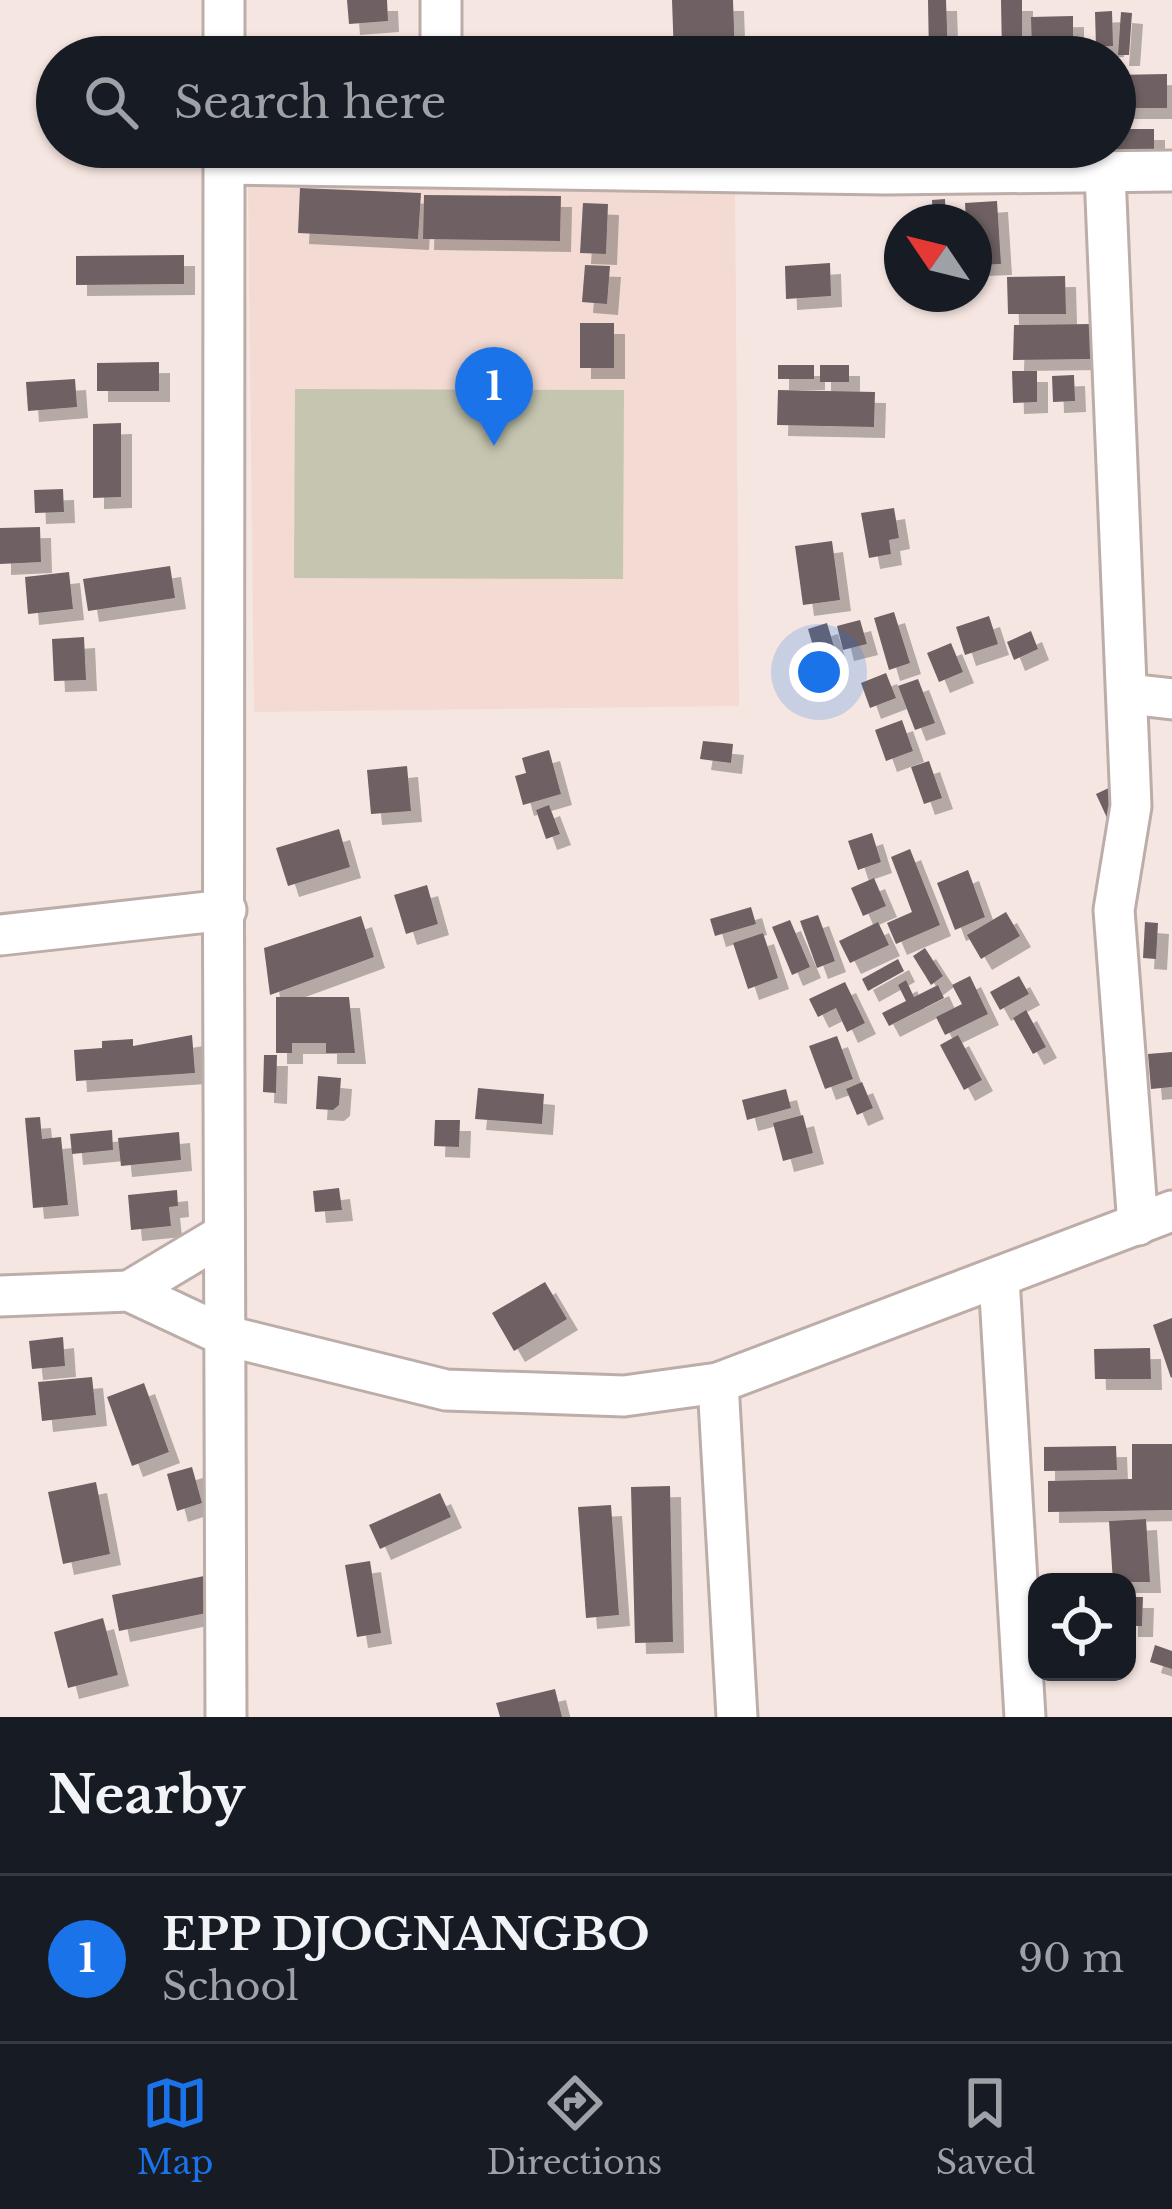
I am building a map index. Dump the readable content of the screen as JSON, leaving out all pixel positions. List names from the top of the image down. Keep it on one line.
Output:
{"north":"top left","page":{"search":"Search here","pins":"1","heading":"Nearby","list":[{"mark":"1","name":"EPP DJOGNANGBO","note":"School","value":"90 m"}],"nav":["Map","Directions","Saved"]}}
